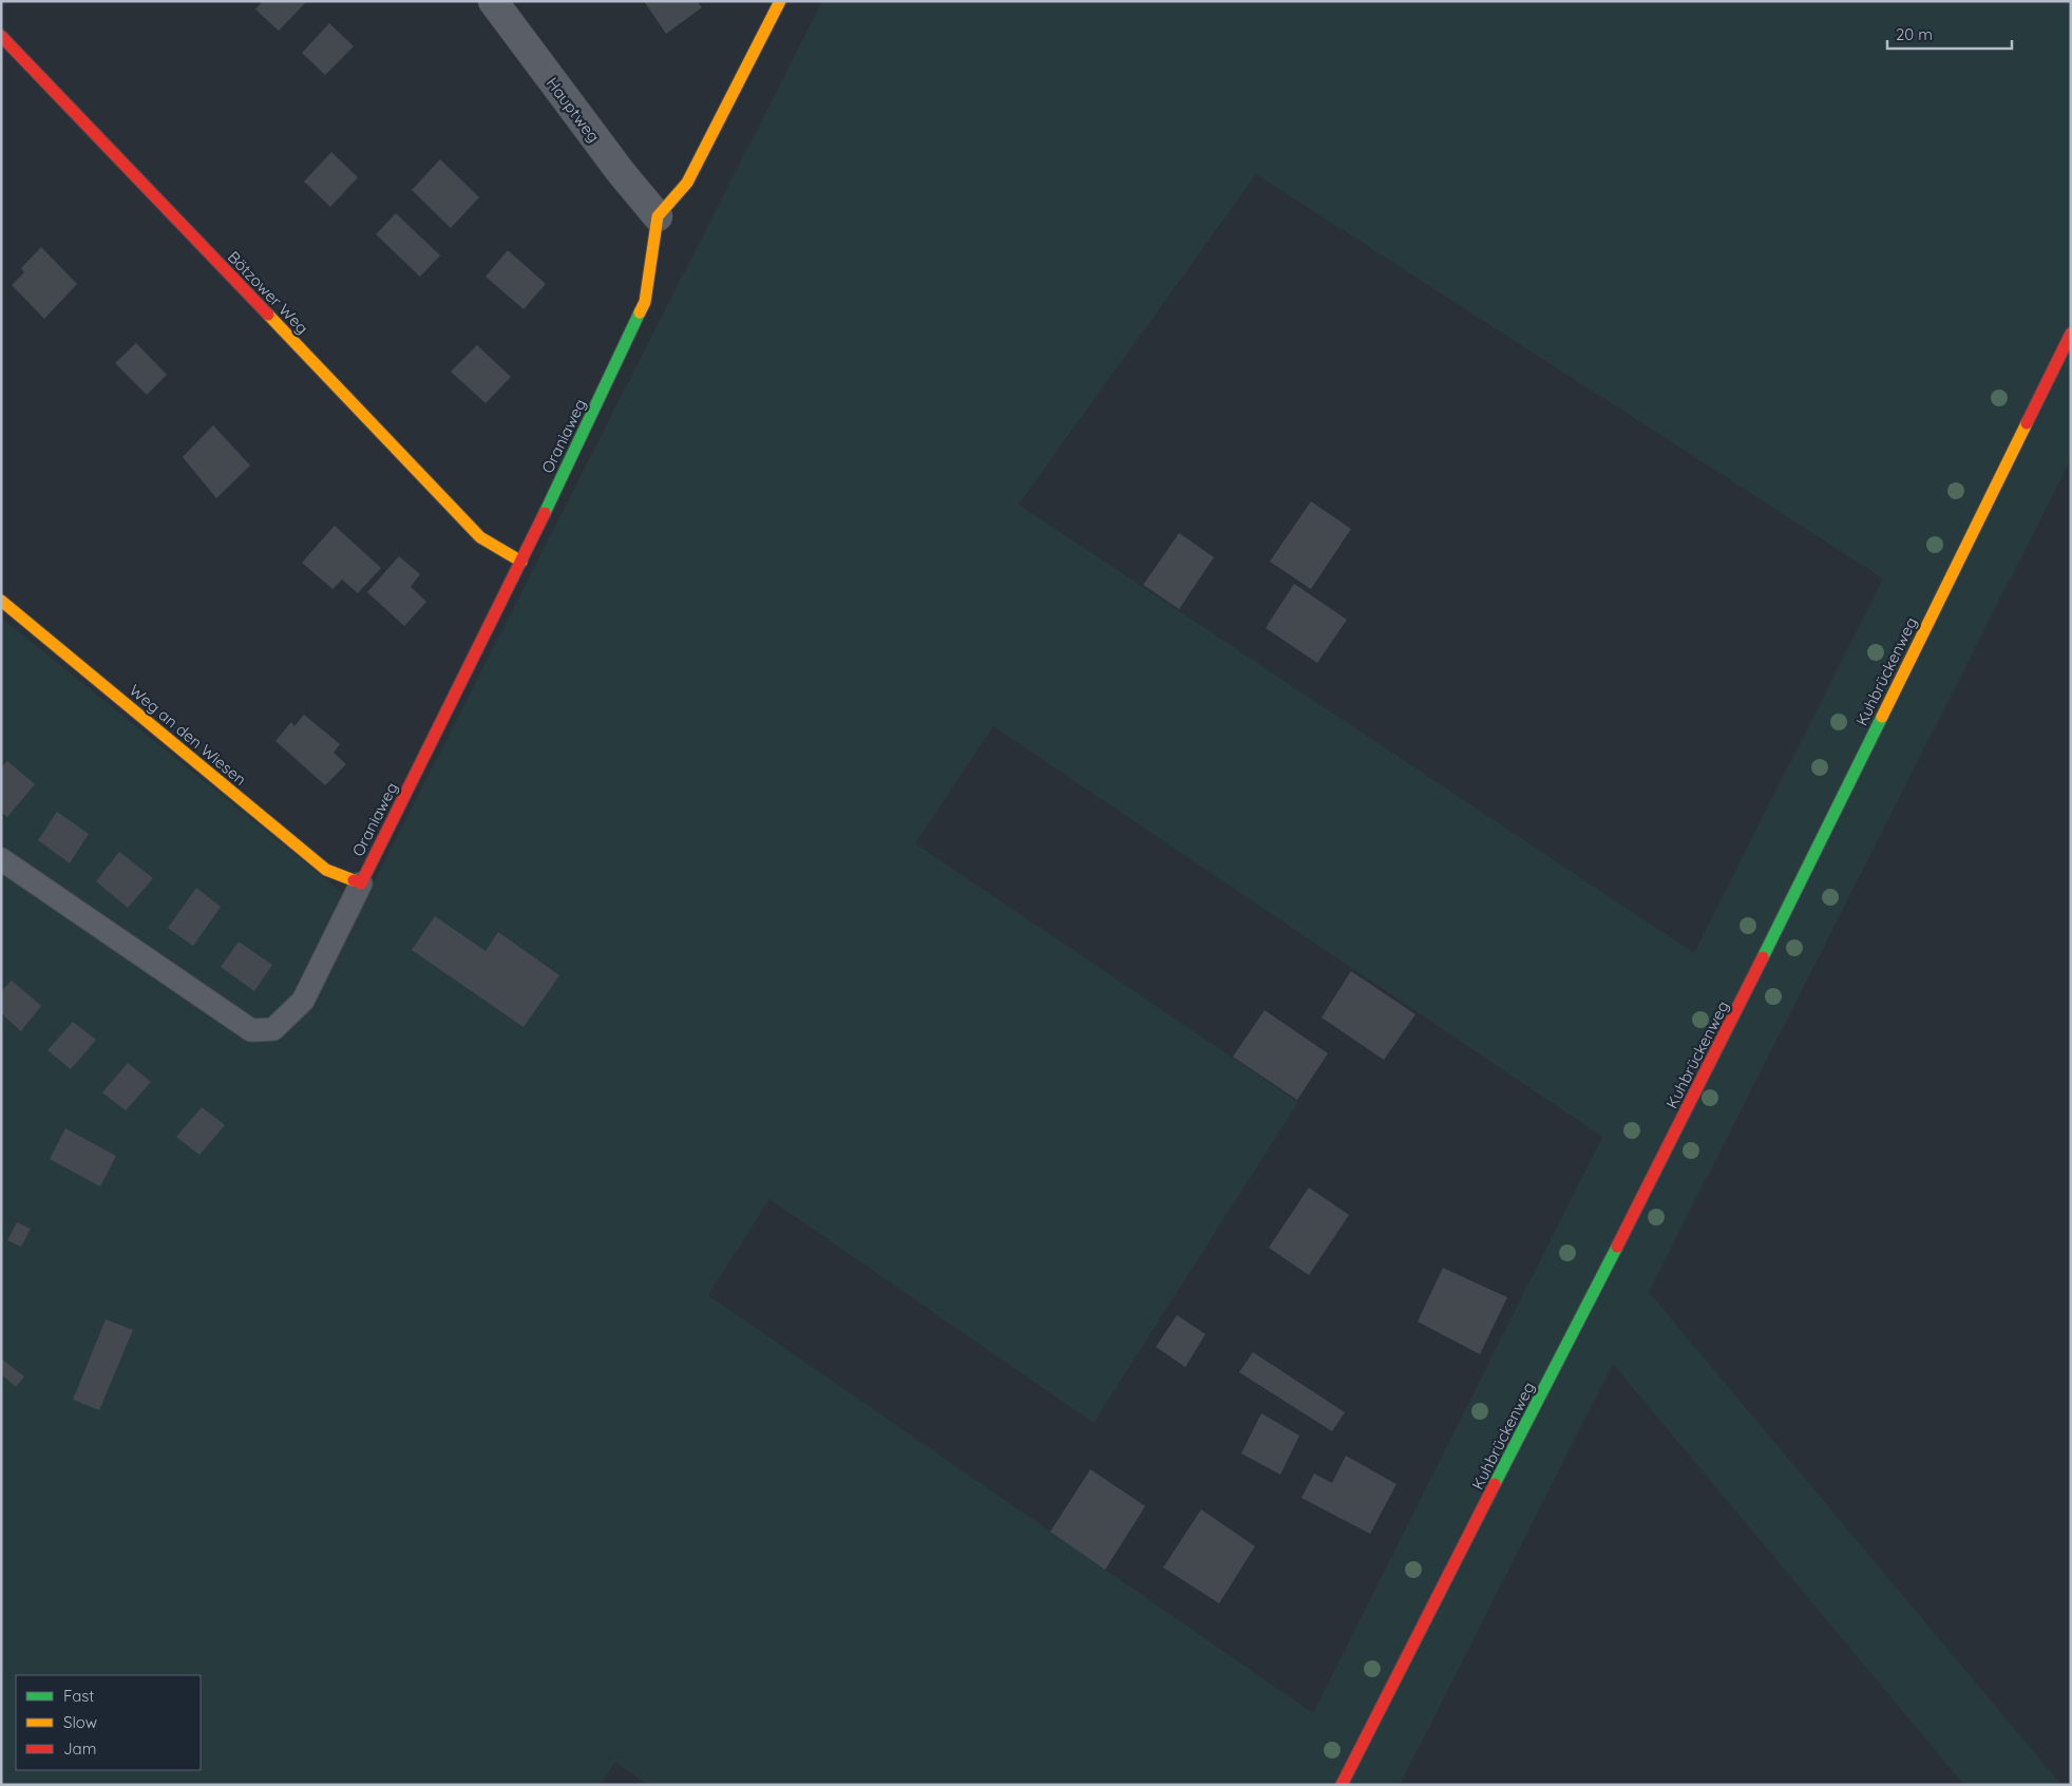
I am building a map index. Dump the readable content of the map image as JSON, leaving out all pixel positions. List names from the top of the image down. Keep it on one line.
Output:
{"streets":{"street":["Hauptweg","Bötzower Weg","Oraniaweg","Kuhbrückenweg","Weg an den Wiesen"]},"crossings":[["Hauptweg","Oraniaweg"],["Bötzower Weg","Oraniaweg"],["Oraniaweg","Weg an den Wiesen"]],"legend":["Fast","Slow","Jam"],"scale_bar":"20 m"}
